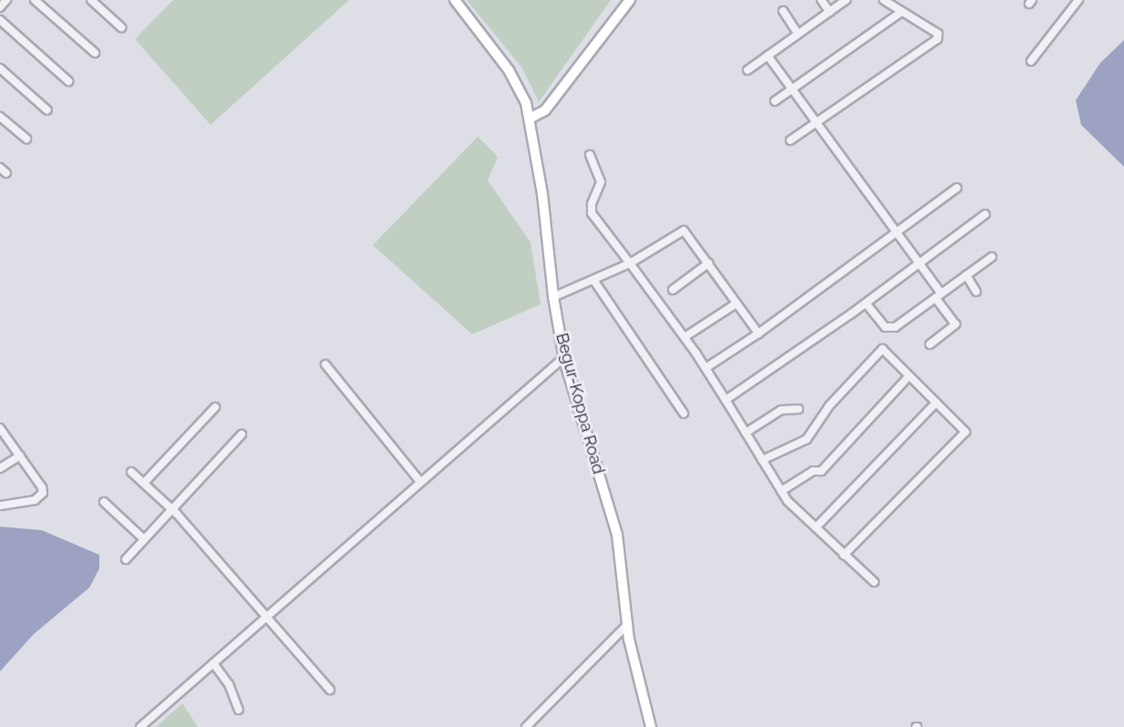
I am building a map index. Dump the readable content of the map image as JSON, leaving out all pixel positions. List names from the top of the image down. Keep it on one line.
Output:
{"streets":{"main road":["Begur-Koppa Road"]}}
